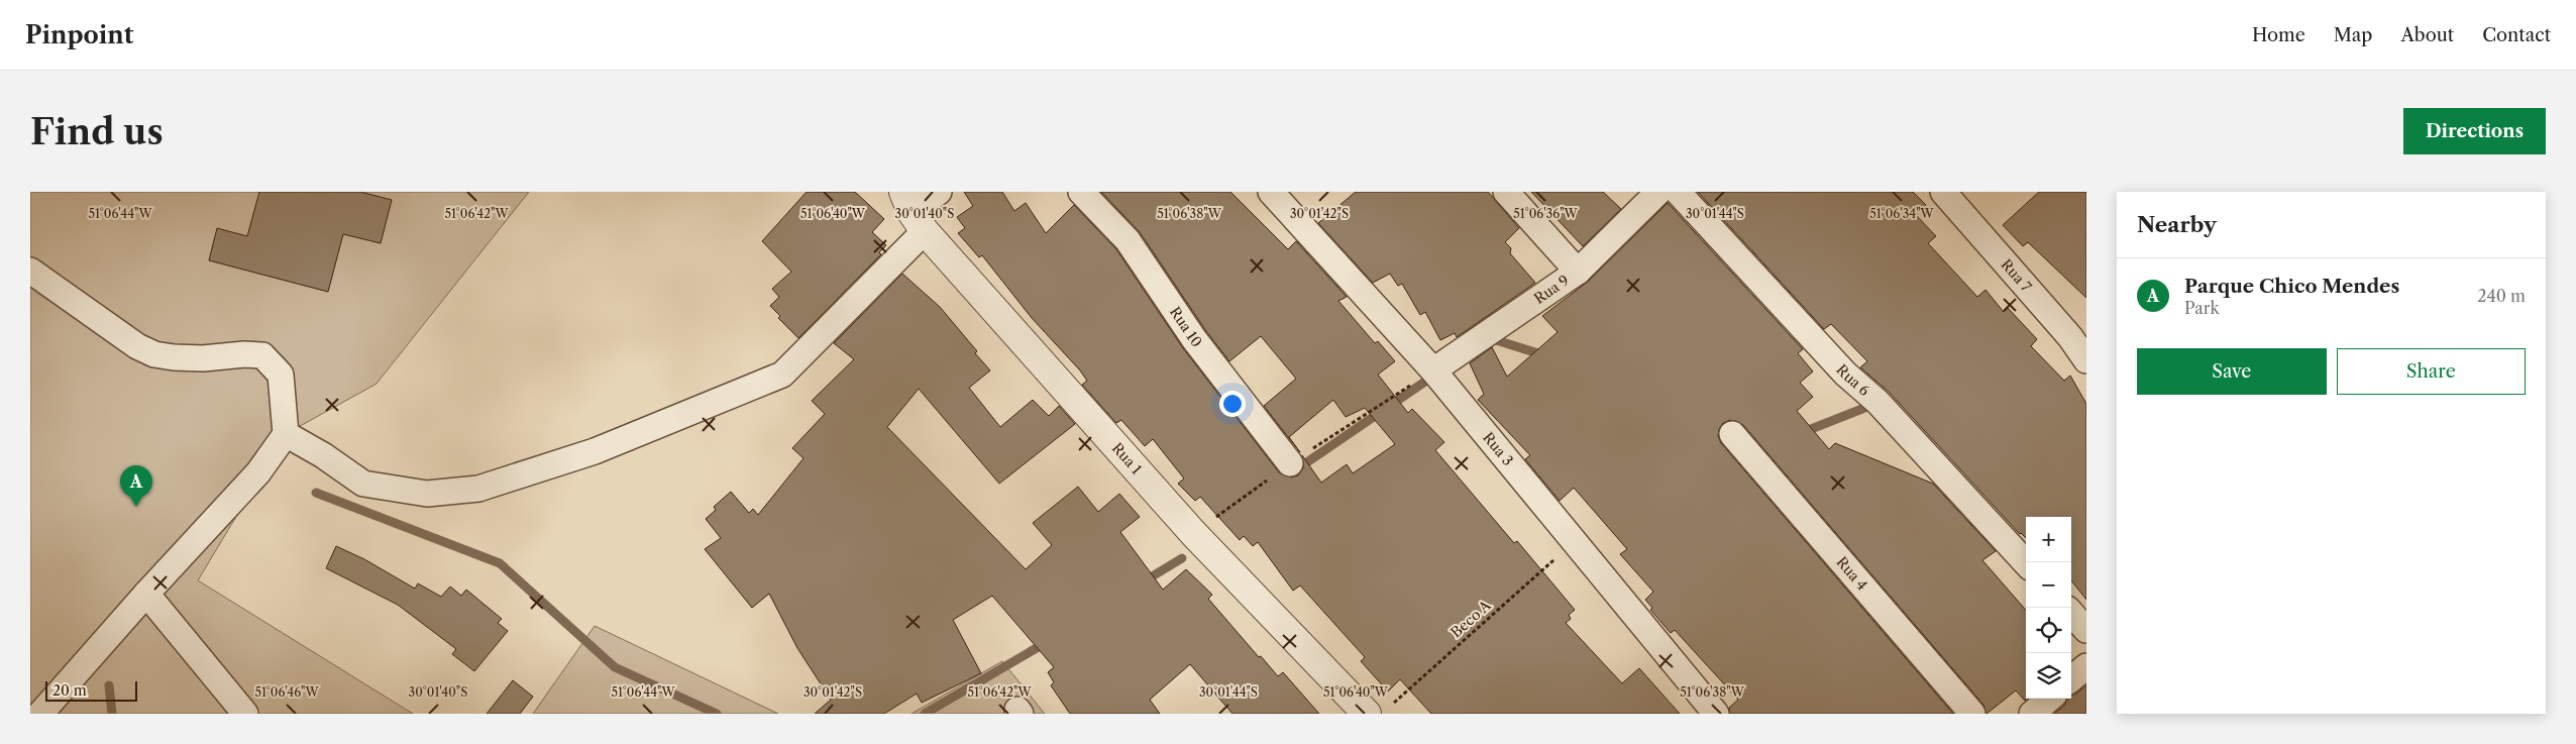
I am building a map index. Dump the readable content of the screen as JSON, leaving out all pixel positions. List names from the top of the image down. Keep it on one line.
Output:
{"streets":{"street":["Rua 7","Rua 9","Rua 10","Rua 6","Rua 3","Rua 1","Rua 4"],"path":["Beco A"]},"crossings":[["Rua 9","Rua 3"],["Rua 3","Beco A"],["Rua 1","Beco A"]],"scale_bar":"20 m","page":{"header":"Pinpoint","nav":["Home","Map","About","Contact"],"buttons":["Directions",["Save","Share"]],"title":"Find us","heading":"Nearby","list":[{"mark":"A","name":"Parque Chico Mendes","note":"Park","value":"240 m"}],"pins":"A","map_buttons":["+","−"],"scale":"20 m"},"coordinates":["51°06'44\"W","51°06'42\"W","51°06'40\"W","51°06'38\"W","51°06'36\"W","51°06'34\"W","30°01'44\"S","30°01'40\"S","30°01'42\"S","51°06'46\"W"]}
